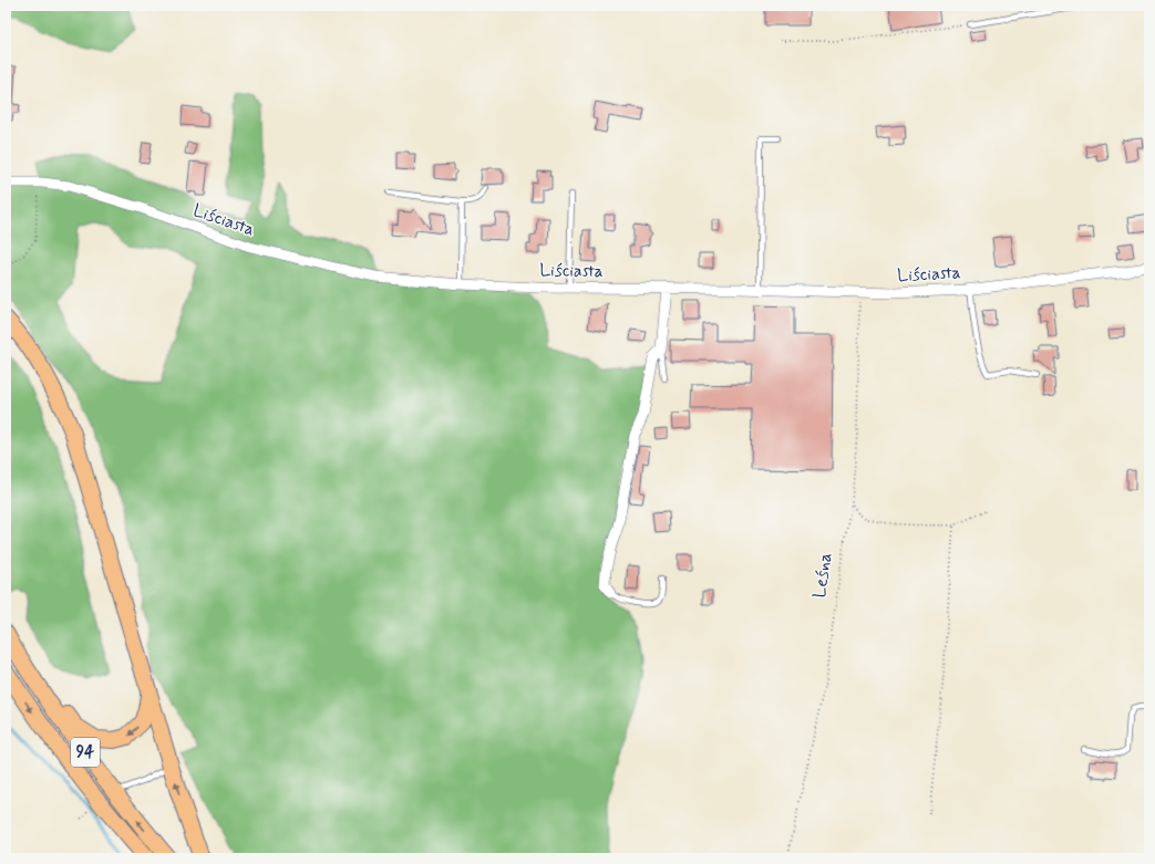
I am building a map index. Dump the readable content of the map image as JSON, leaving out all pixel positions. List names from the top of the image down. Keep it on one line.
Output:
{"streets":{"main road":["94"],"street":["Liściasta"],"path":["Leśna"]},"crossings":[["Liściasta","Leśna"]]}
